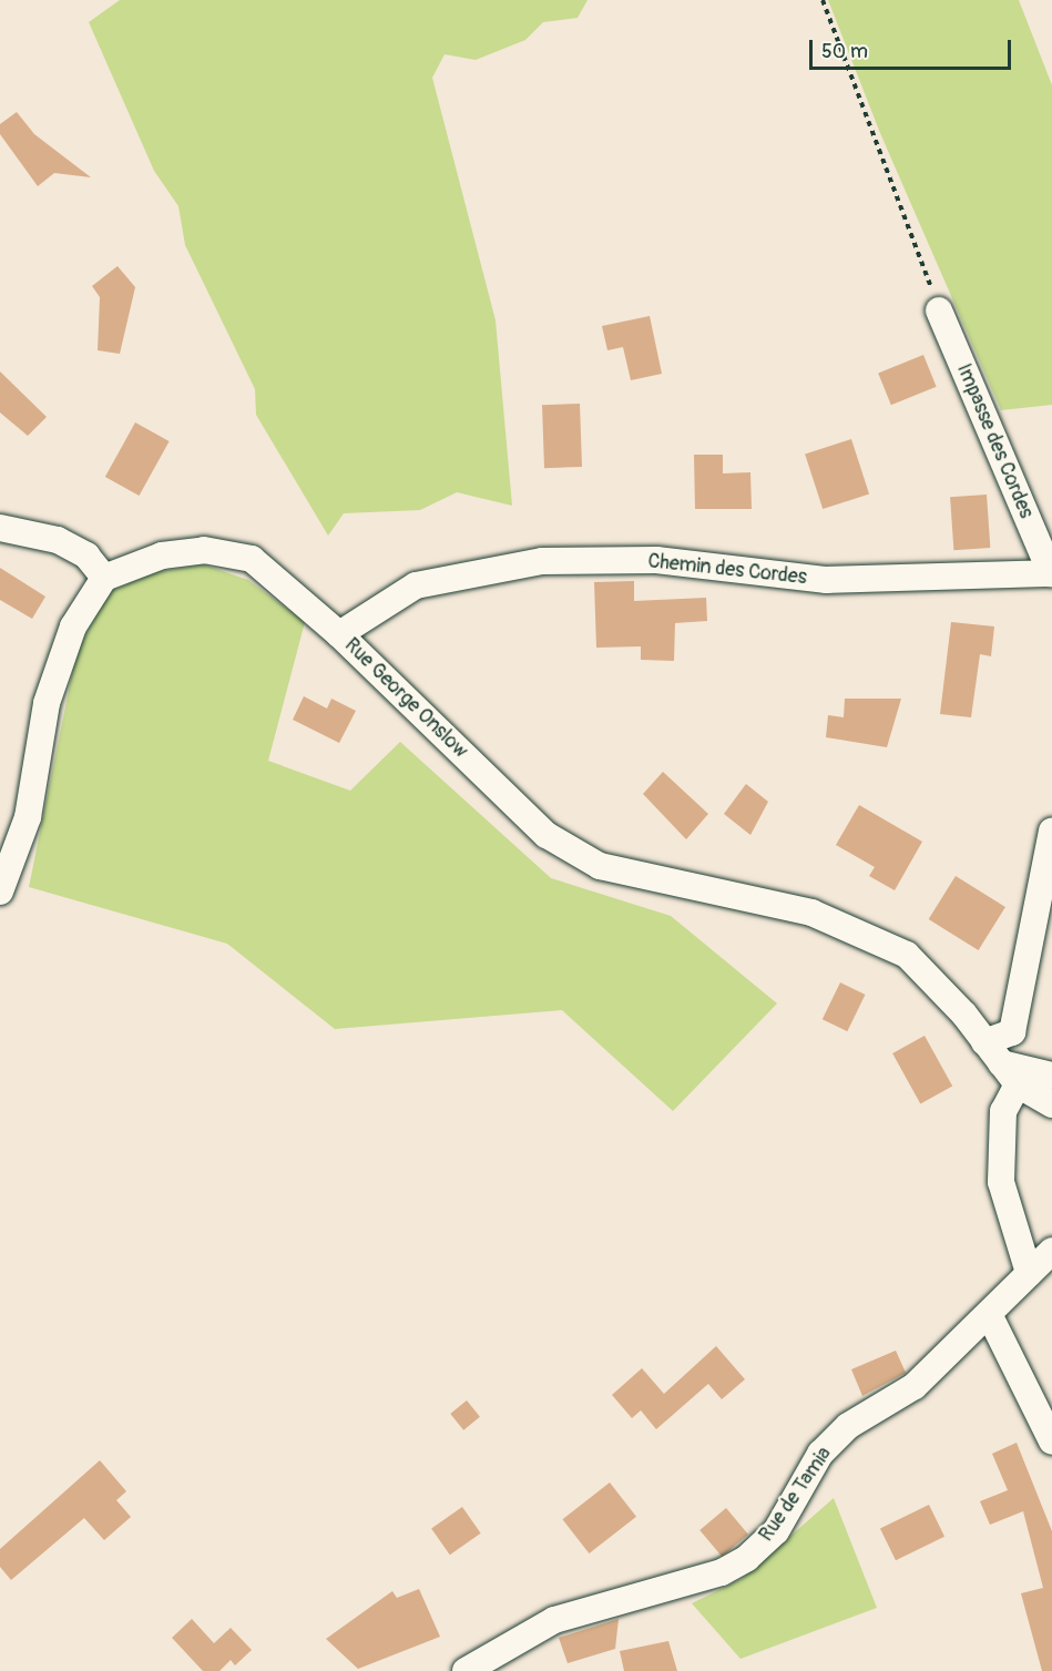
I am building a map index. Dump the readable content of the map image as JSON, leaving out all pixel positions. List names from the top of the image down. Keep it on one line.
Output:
{"streets":{"street":["Impasse des Cordes","Chemin des Cordes","Rue George Onslow","Rue de Tamia"]},"crossings":[["Impasse des Cordes","Chemin des Cordes"],["Chemin des Cordes","Rue George Onslow"]],"scale_bar":"50 m"}
